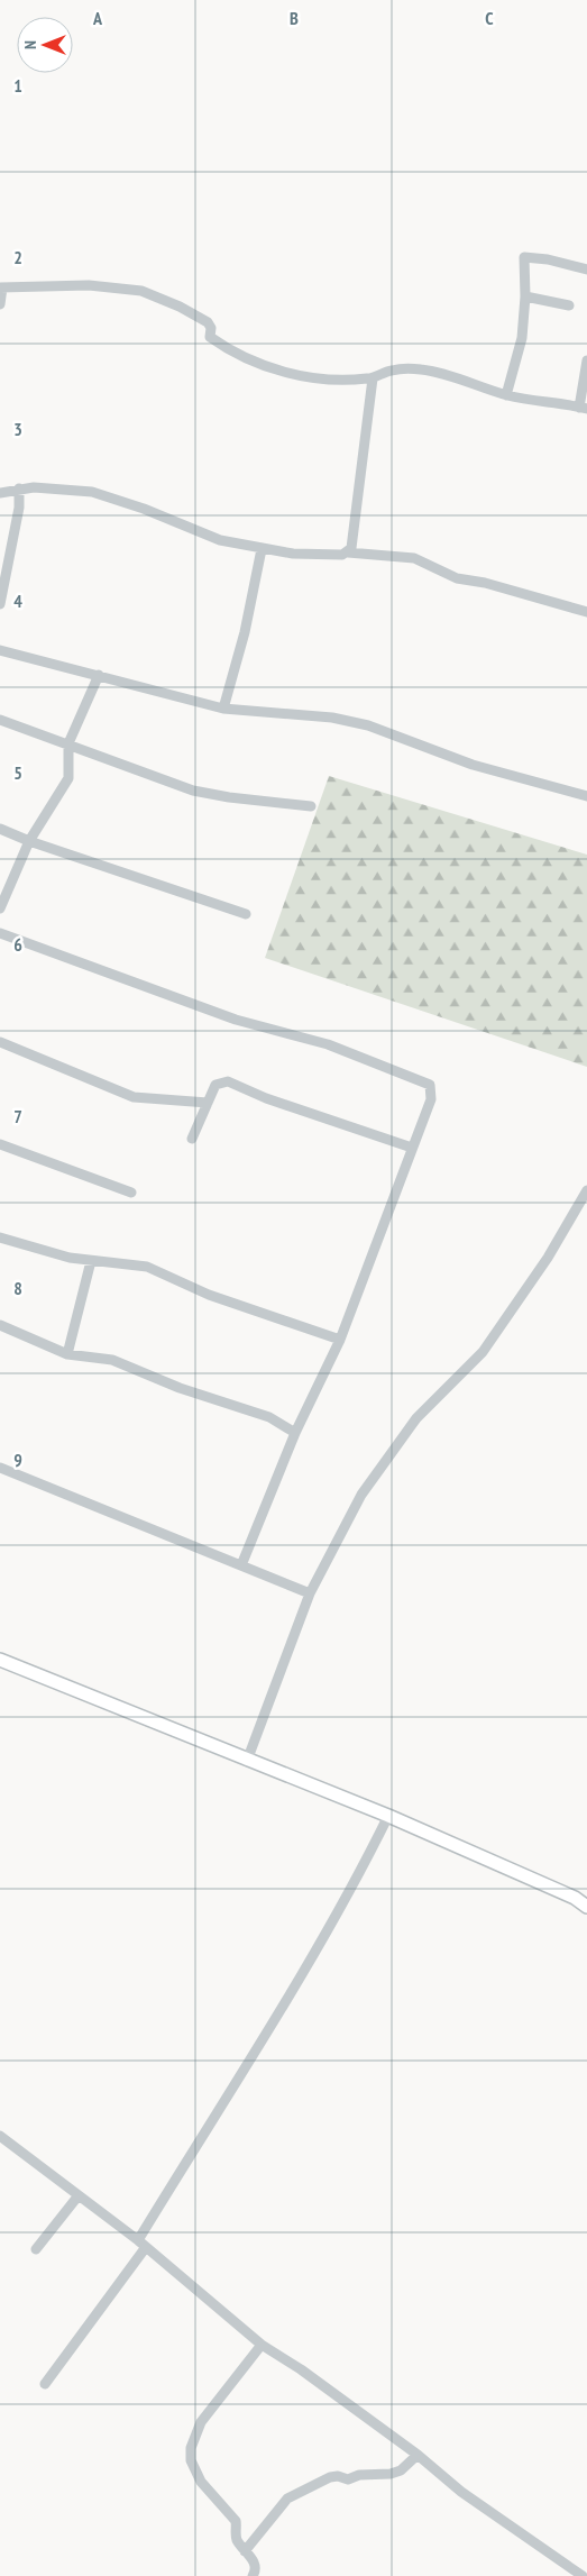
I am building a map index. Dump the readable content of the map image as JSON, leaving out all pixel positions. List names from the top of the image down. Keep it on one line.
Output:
{"north":"left","grid":{"columns":["A","B","C"],"rows":["1","2","3","4","5","6","7","8","9"]}}
